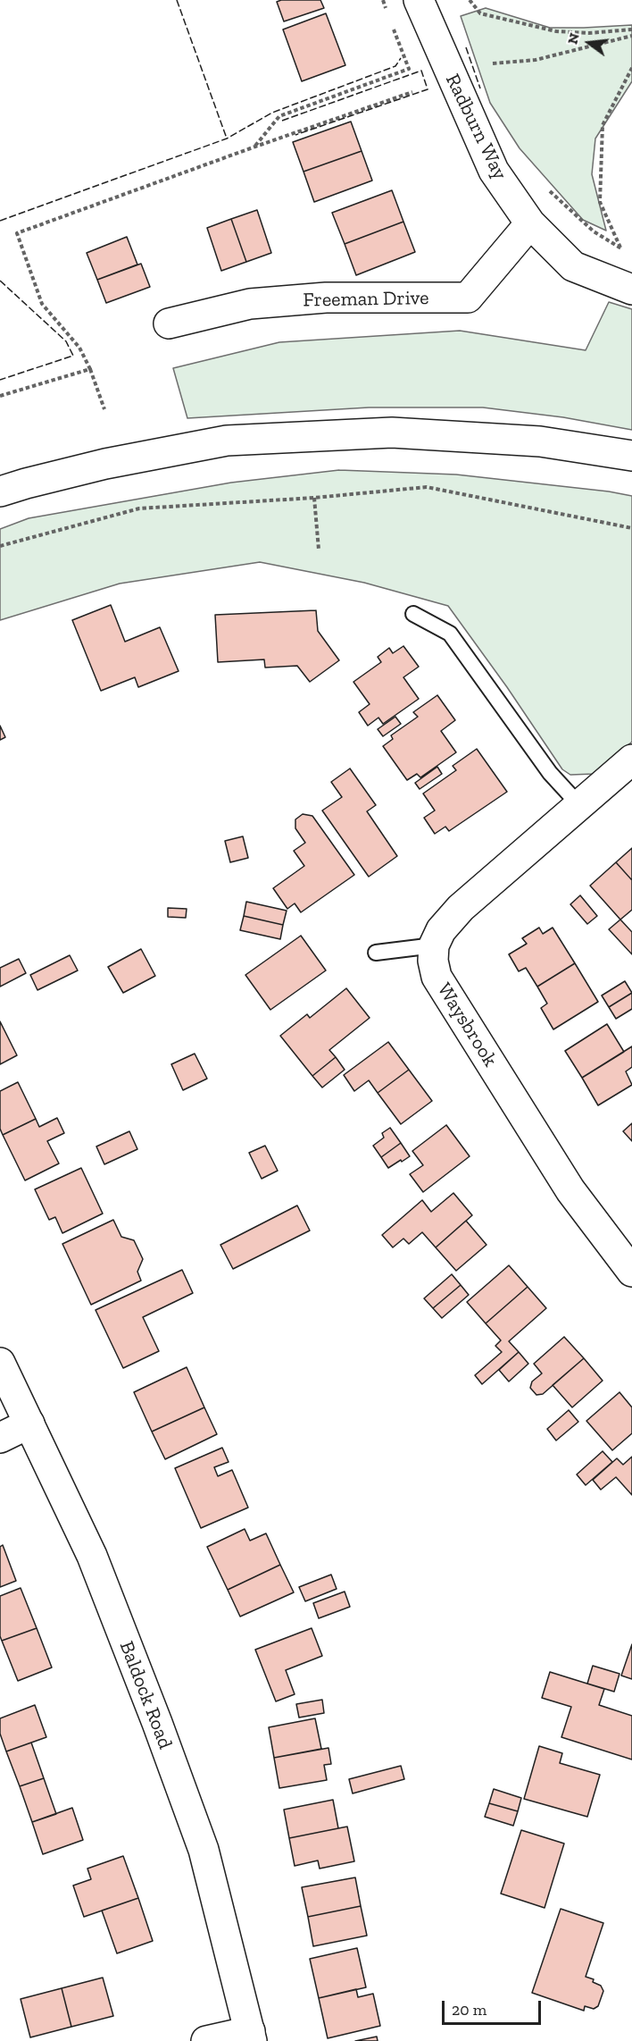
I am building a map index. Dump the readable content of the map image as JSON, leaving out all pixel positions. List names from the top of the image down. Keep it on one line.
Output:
{"streets":{"street":["Radburn Way","Freeman Drive","Waysbrook","Baldock Road"]},"crossings":[["Radburn Way","Freeman Drive"]],"scale_bar":"20 m","north":"left"}
